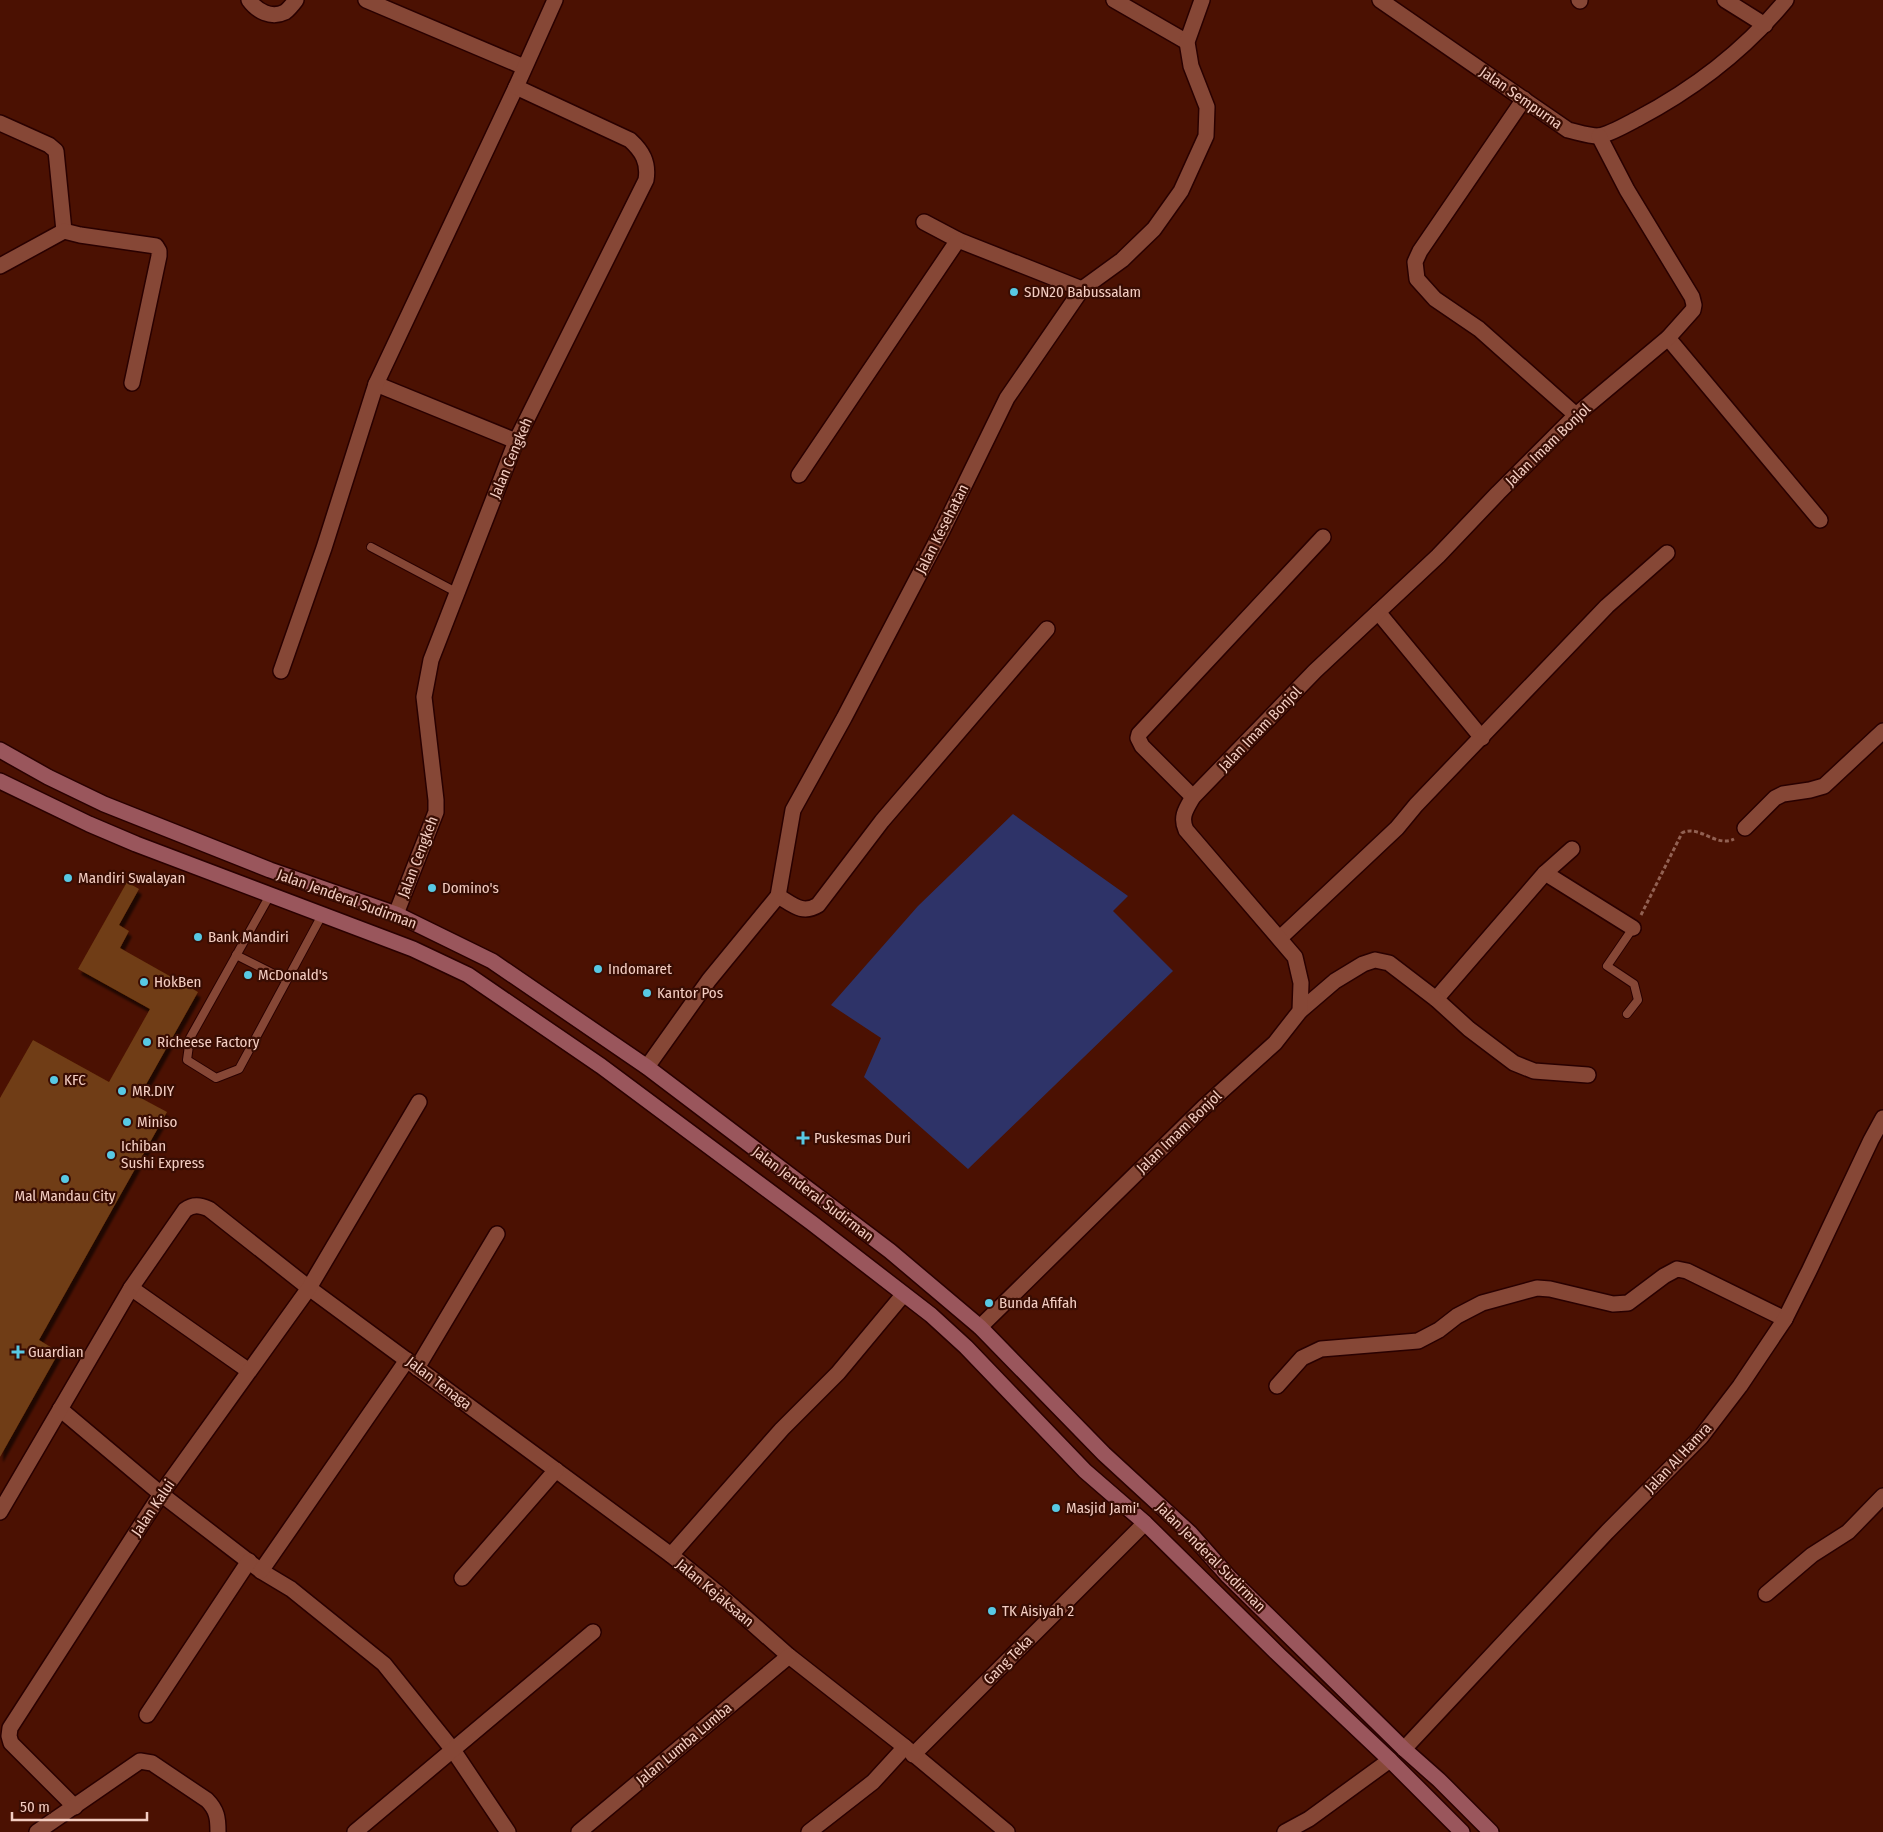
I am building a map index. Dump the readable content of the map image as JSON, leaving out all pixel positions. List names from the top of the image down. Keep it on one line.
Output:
{"streets":{"street":["Jalan Sempurna","Jalan Imam Bonjol","Jalan Cengkeh","Jalan Kesehatan","Jalan Jenderal Sudirman","Jalan Tenaga","Jalan Al Hamra","Jalan Kalui","Jalan Kejaksaan","Gang Teka","Jalan Lumba Lumba"]},"crossings":[["Jalan Sempurna","Jalan Imam Bonjol"],["Jalan Imam Bonjol","Jalan Jenderal Sudirman"],["Jalan Cengkeh","Jalan Jenderal Sudirman"],["Jalan Kesehatan","Jalan Jenderal Sudirman"],["Jalan Jenderal Sudirman","Jalan Al Hamra"],["Jalan Jenderal Sudirman","Jalan Kejaksaan"],["Jalan Jenderal Sudirman","Gang Teka"],["Jalan Tenaga","Jalan Kalui"],["Jalan Tenaga","Jalan Kejaksaan"],["Jalan Kejaksaan","Gang Teka"],["Jalan Kejaksaan","Jalan Lumba Lumba"]],"places":{"other":["SDN20 Babussalam","Mandiri Swalayan","Domino's","Bank Mandiri","Indomaret","McDonald's","HokBen","Kantor Pos","Richeese Factory","KFC","MR.DIY","Miniso","Ichiban Sushi Express","Mal Mandau City","Bunda Afifah","Masjid Jami'","TK Aisiyah 2"],"health":["Puskesmas Duri","Guardian"]},"scale_bar":"50 m"}
